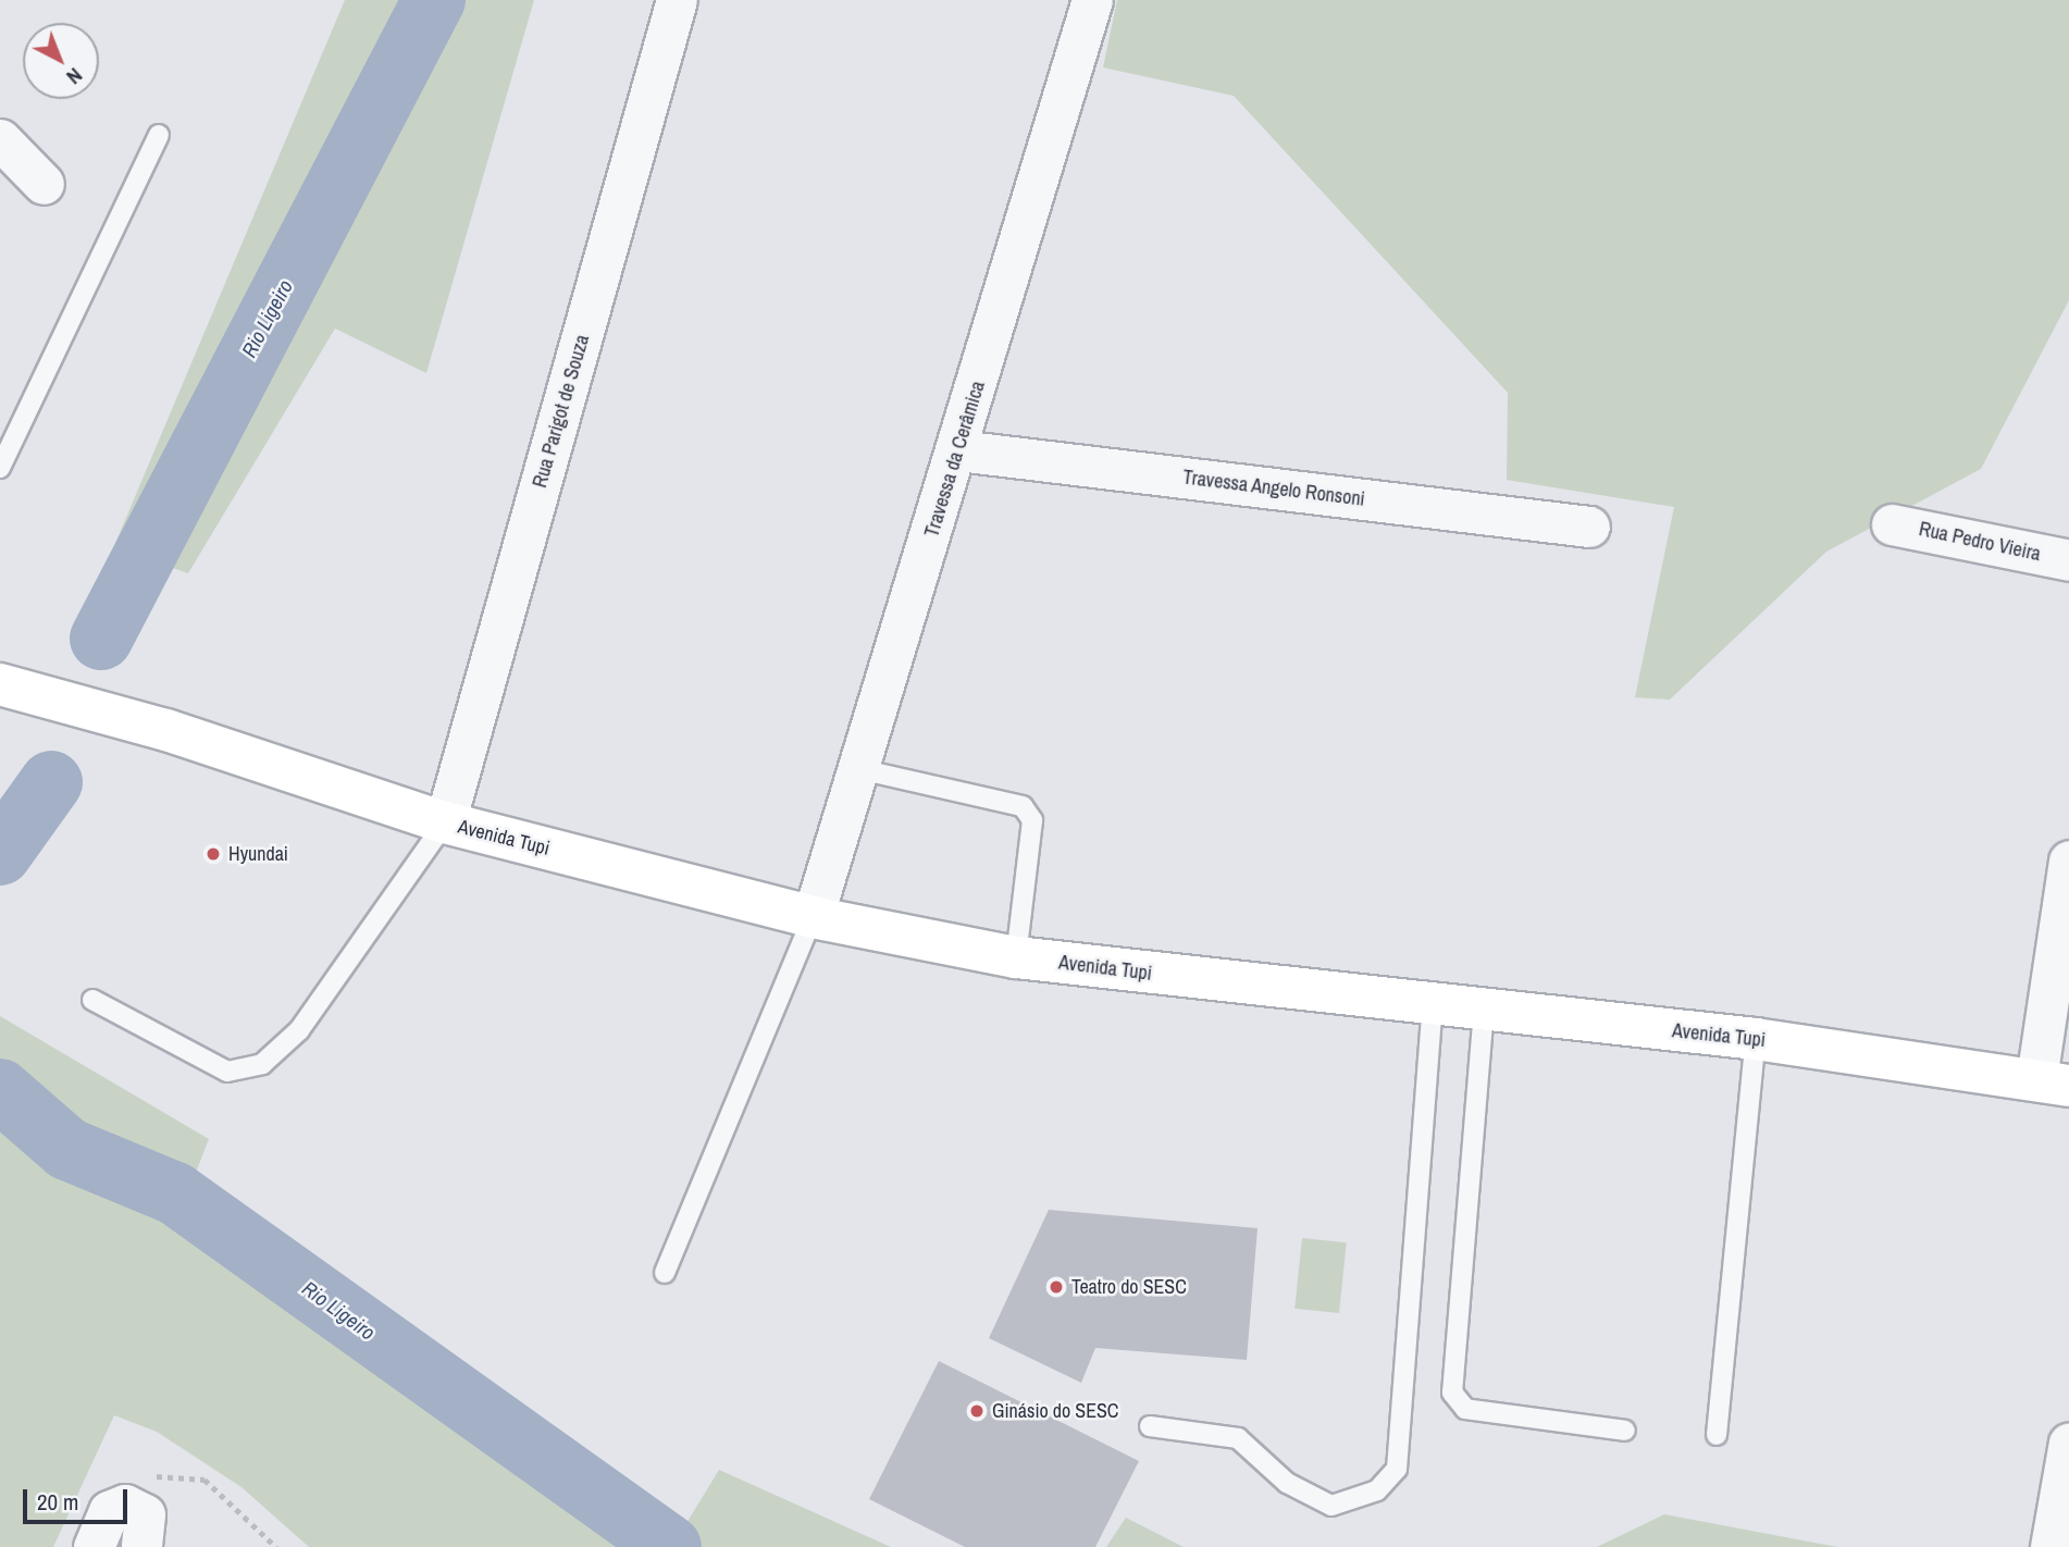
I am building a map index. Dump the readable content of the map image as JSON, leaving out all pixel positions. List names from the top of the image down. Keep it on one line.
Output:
{"streets":{"main road":["Avenida Tupi"],"street":["Rua Parigot de Souza","Travessa da Cerâmica","Travessa Angelo Ronsoni","Rua Pedro Vieira"]},"crossings":[["Rua Parigot de Souza","Avenida Tupi"],["Travessa da Cerâmica","Travessa Angelo Ronsoni"],["Travessa da Cerâmica","Avenida Tupi"]],"water":["Rio Ligeiro"],"places":["Hyundai","Teatro do SESC","Ginásio do SESC"],"scale_bar":"20 m","north":"bottom right"}
